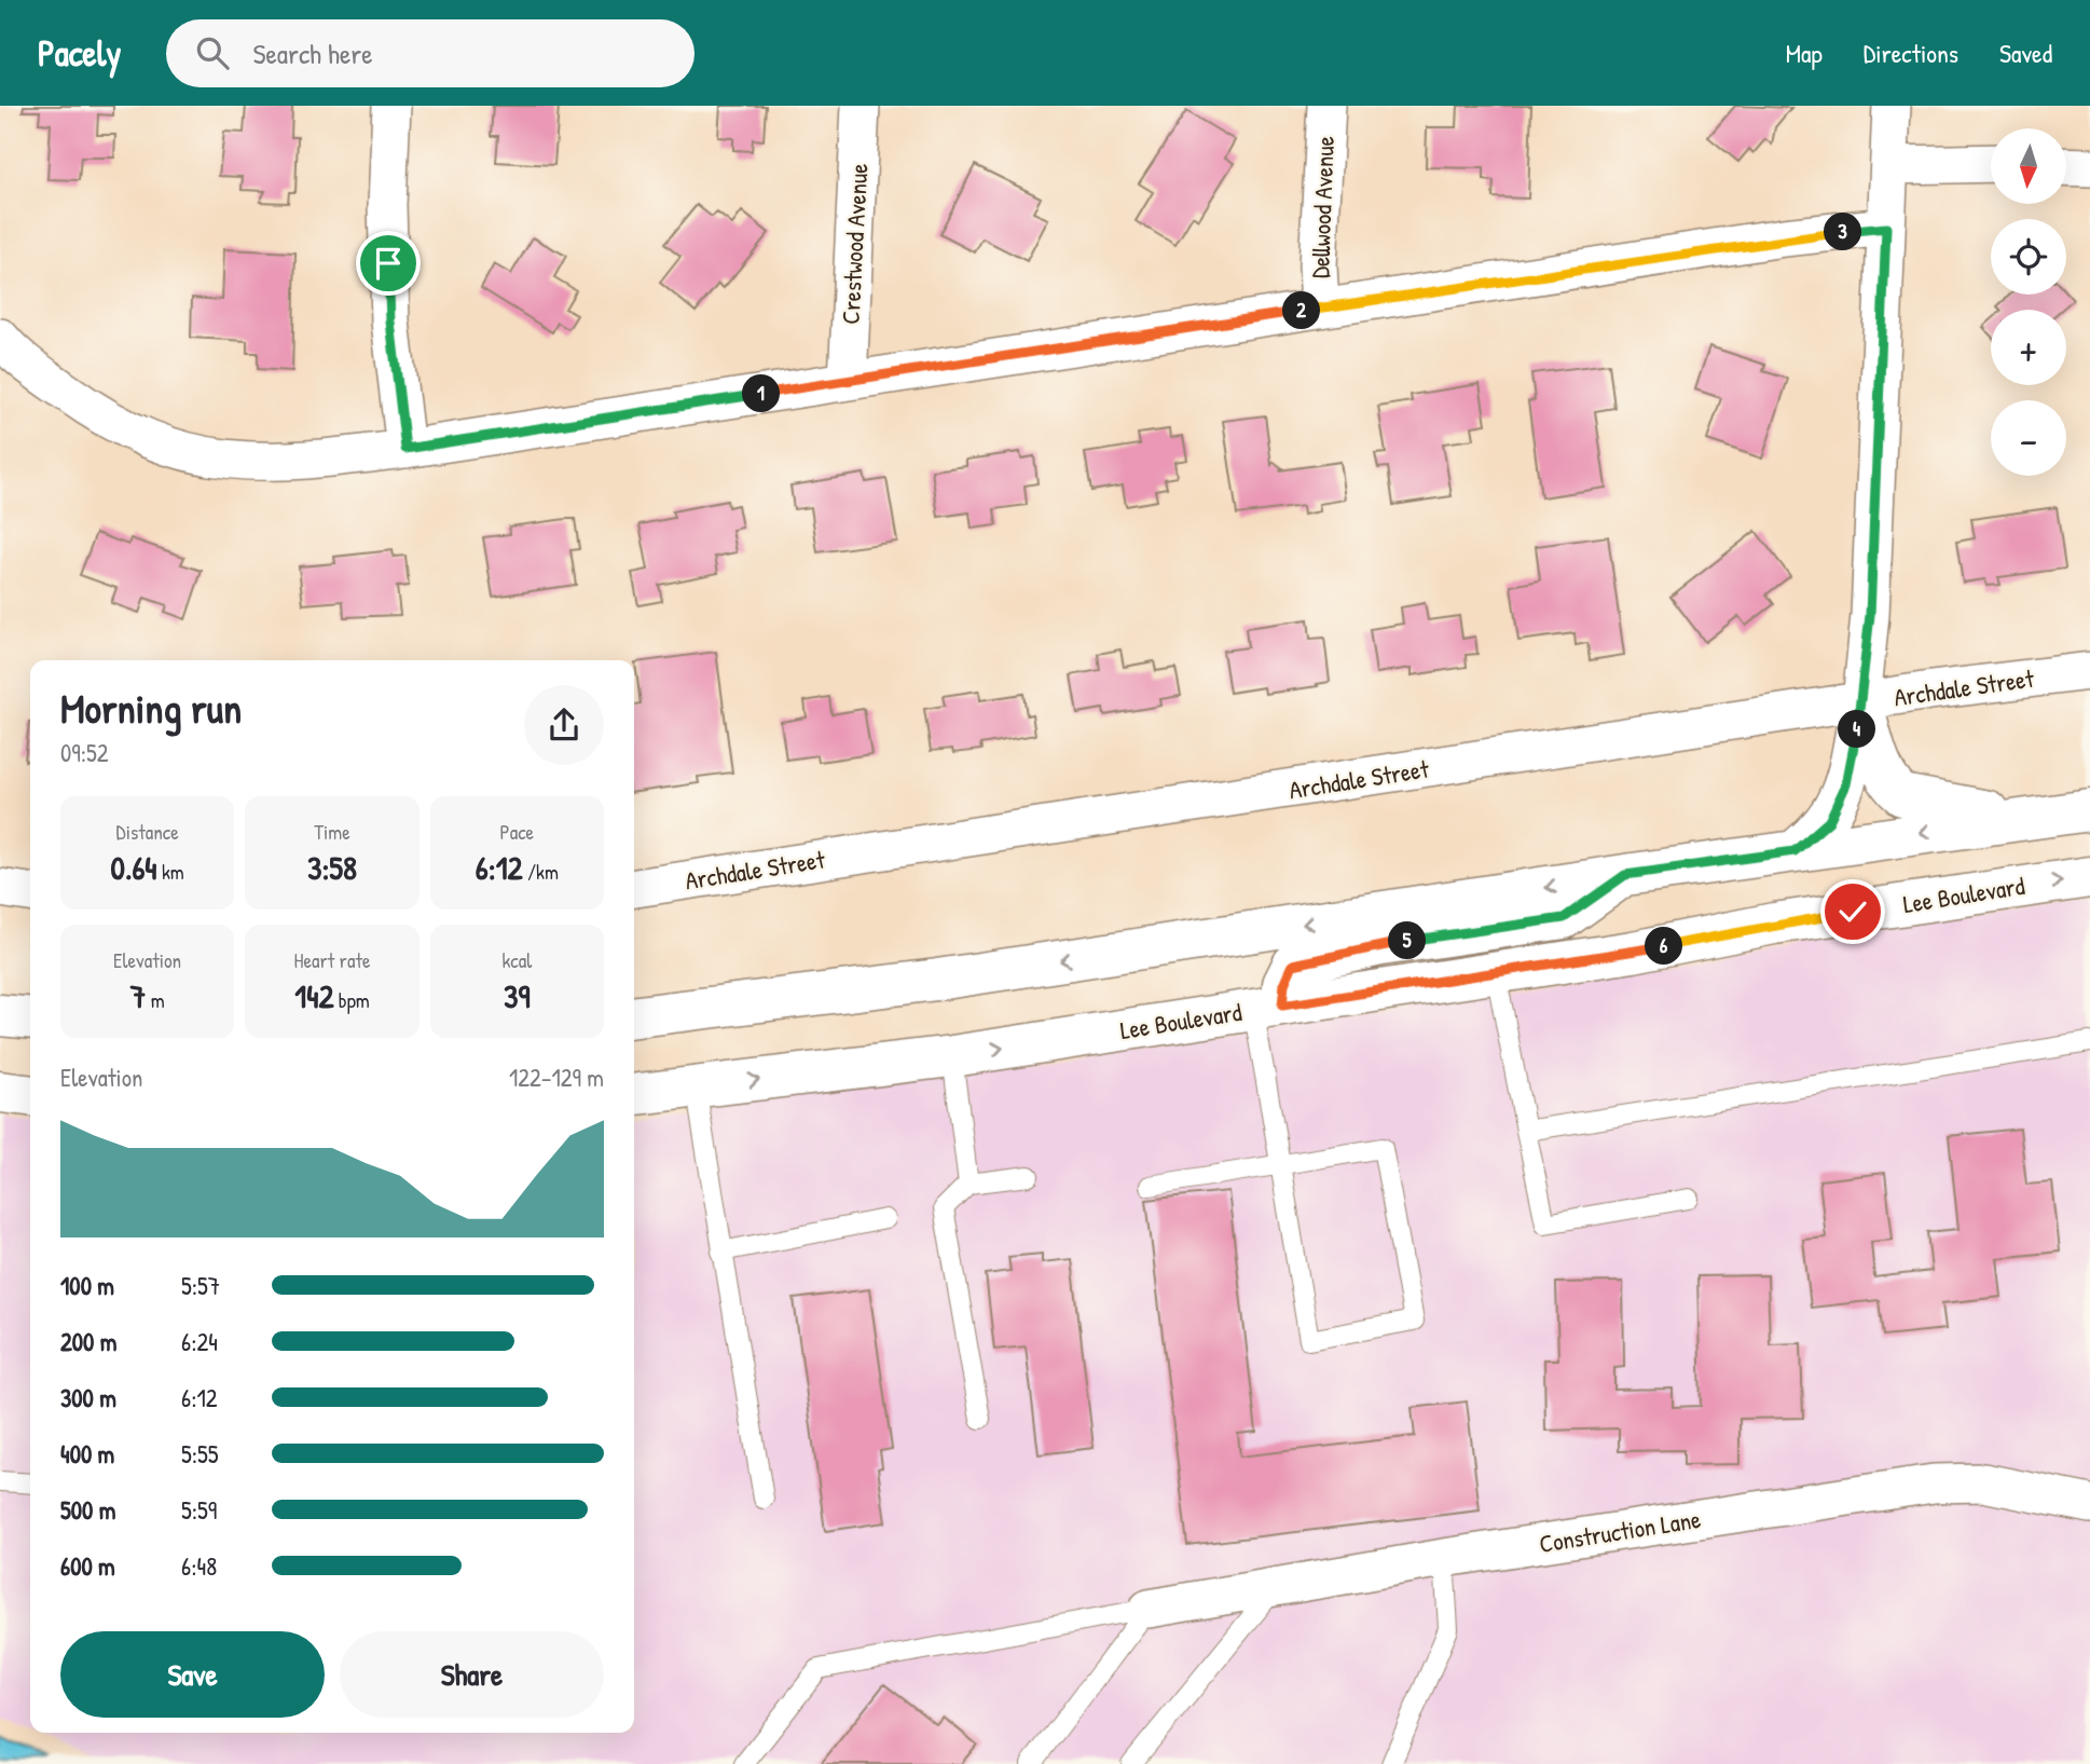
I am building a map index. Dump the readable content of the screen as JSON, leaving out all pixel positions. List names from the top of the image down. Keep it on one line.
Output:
{"streets":{"main road":["Lee Boulevard"],"street":["Dellwood Avenue","Crestwood Avenue","Archdale Street","Construction Lane"]},"north":"bottom","page":{"header":"Pacely","search":"Search here","nav":["Map","Directions","Saved"],"map_buttons":["+","−"],"pins":["3","2","1","4","5","6"],"heading":["Morning run","09:52"],"stats":[["Distance","0.64 km"],["Time","3:58"],["Pace","6:12 /km"],["Elevation","7 m"],["Heart rate","142 bpm"],["kcal","39"]],"chart":["Elevation","122–129 m"],"list":[{"name":"100 m","note":"5:57"},{"name":"200 m","note":"6:24"},{"name":"300 m","note":"6:12"},{"name":"400 m","note":"5:55"},{"name":"500 m","note":"5:59"},{"name":"600 m","note":"6:48"}],"buttons":["Save","Share"]}}
